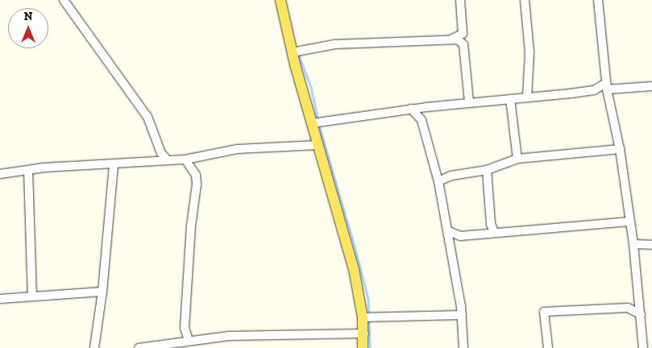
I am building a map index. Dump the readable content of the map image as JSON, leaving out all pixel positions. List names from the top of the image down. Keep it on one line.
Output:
{"north":"top"}
